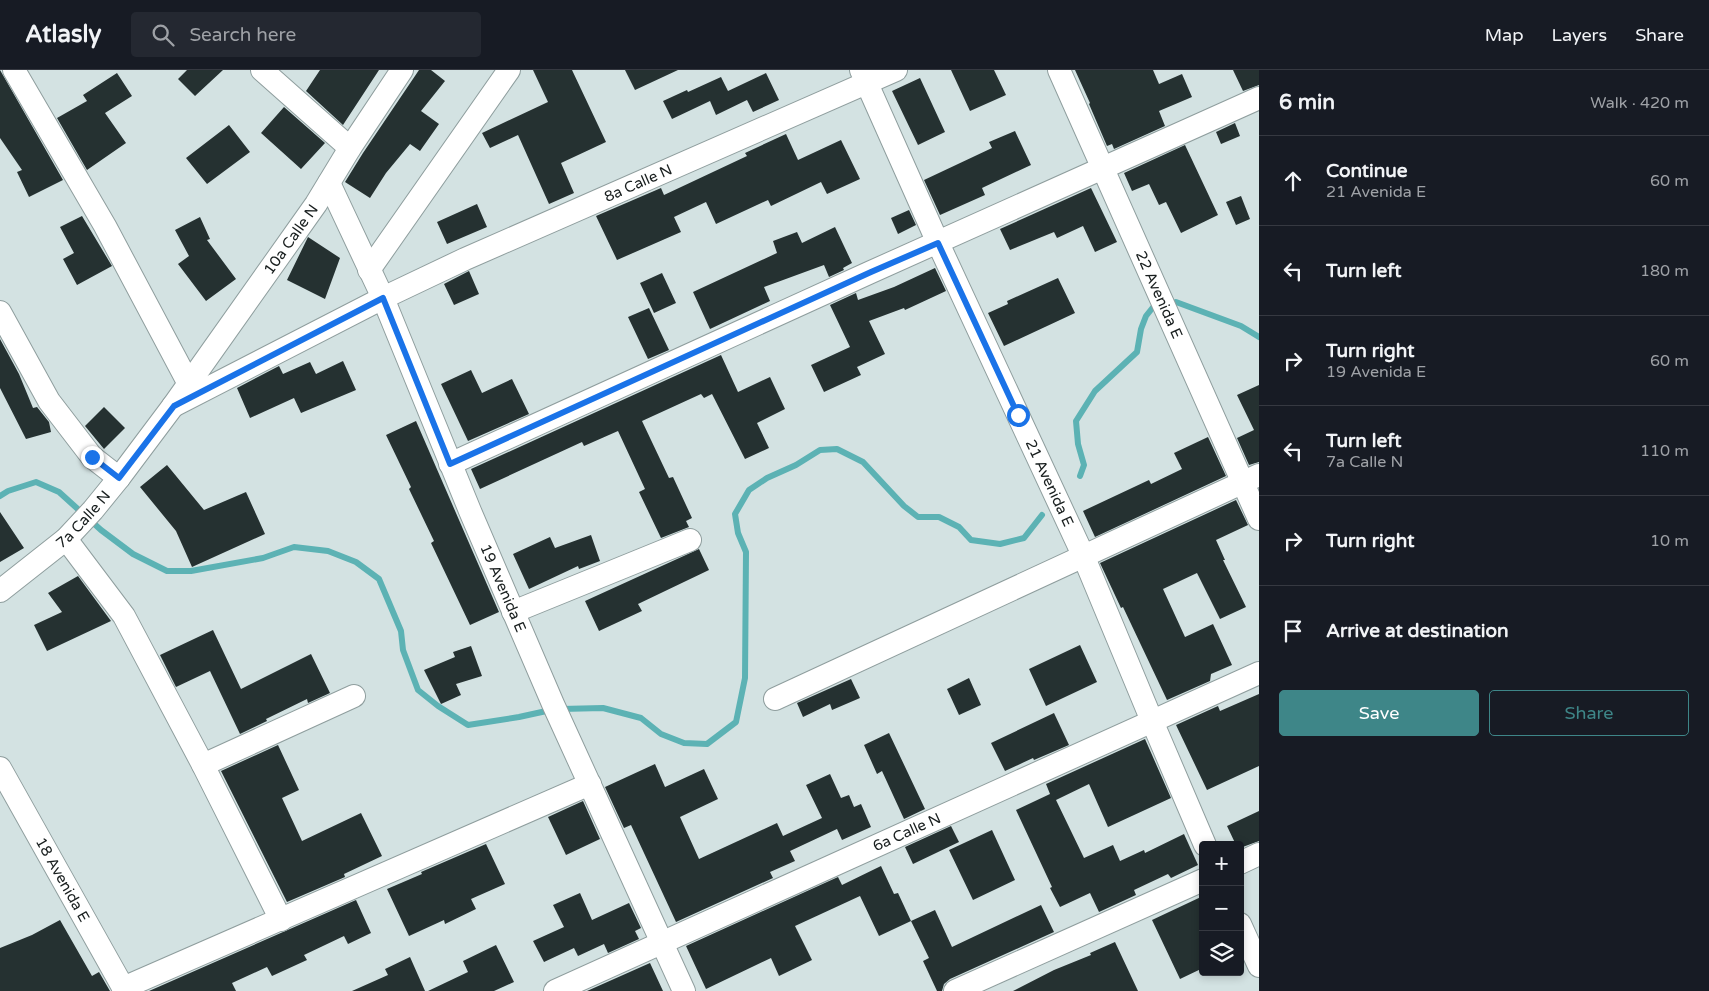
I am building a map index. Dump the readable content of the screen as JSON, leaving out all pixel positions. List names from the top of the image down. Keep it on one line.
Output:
{"streets":{"street":["8a Calle N","10a Calle N","22 Avenida E","21 Avenida E","7a Calle N","19 Avenida E","6a Calle N","18 Avenida E"]},"crossings":[["8a Calle N","21 Avenida E"],["8a Calle N","7a Calle N"],["8a Calle N","19 Avenida E"],["10a Calle N","7a Calle N"],["10a Calle N","19 Avenida E"],["21 Avenida E","6a Calle N"],["7a Calle N","19 Avenida E"],["19 Avenida E","6a Calle N"]],"page":{"header":"Atlasly","search":"Search here","nav":["Map","Layers","Share"],"heading":["6 min","Walk · 420 m"],"list":[["Continue","21 Avenida E","60 m"],["Turn left","180 m"],["Turn right","19 Avenida E","60 m"],["Turn left","7a Calle N","110 m"],["Turn right","10 m"],"Arrive at destination"],"buttons":["Save","Share"],"map_buttons":["+","−"]}}
